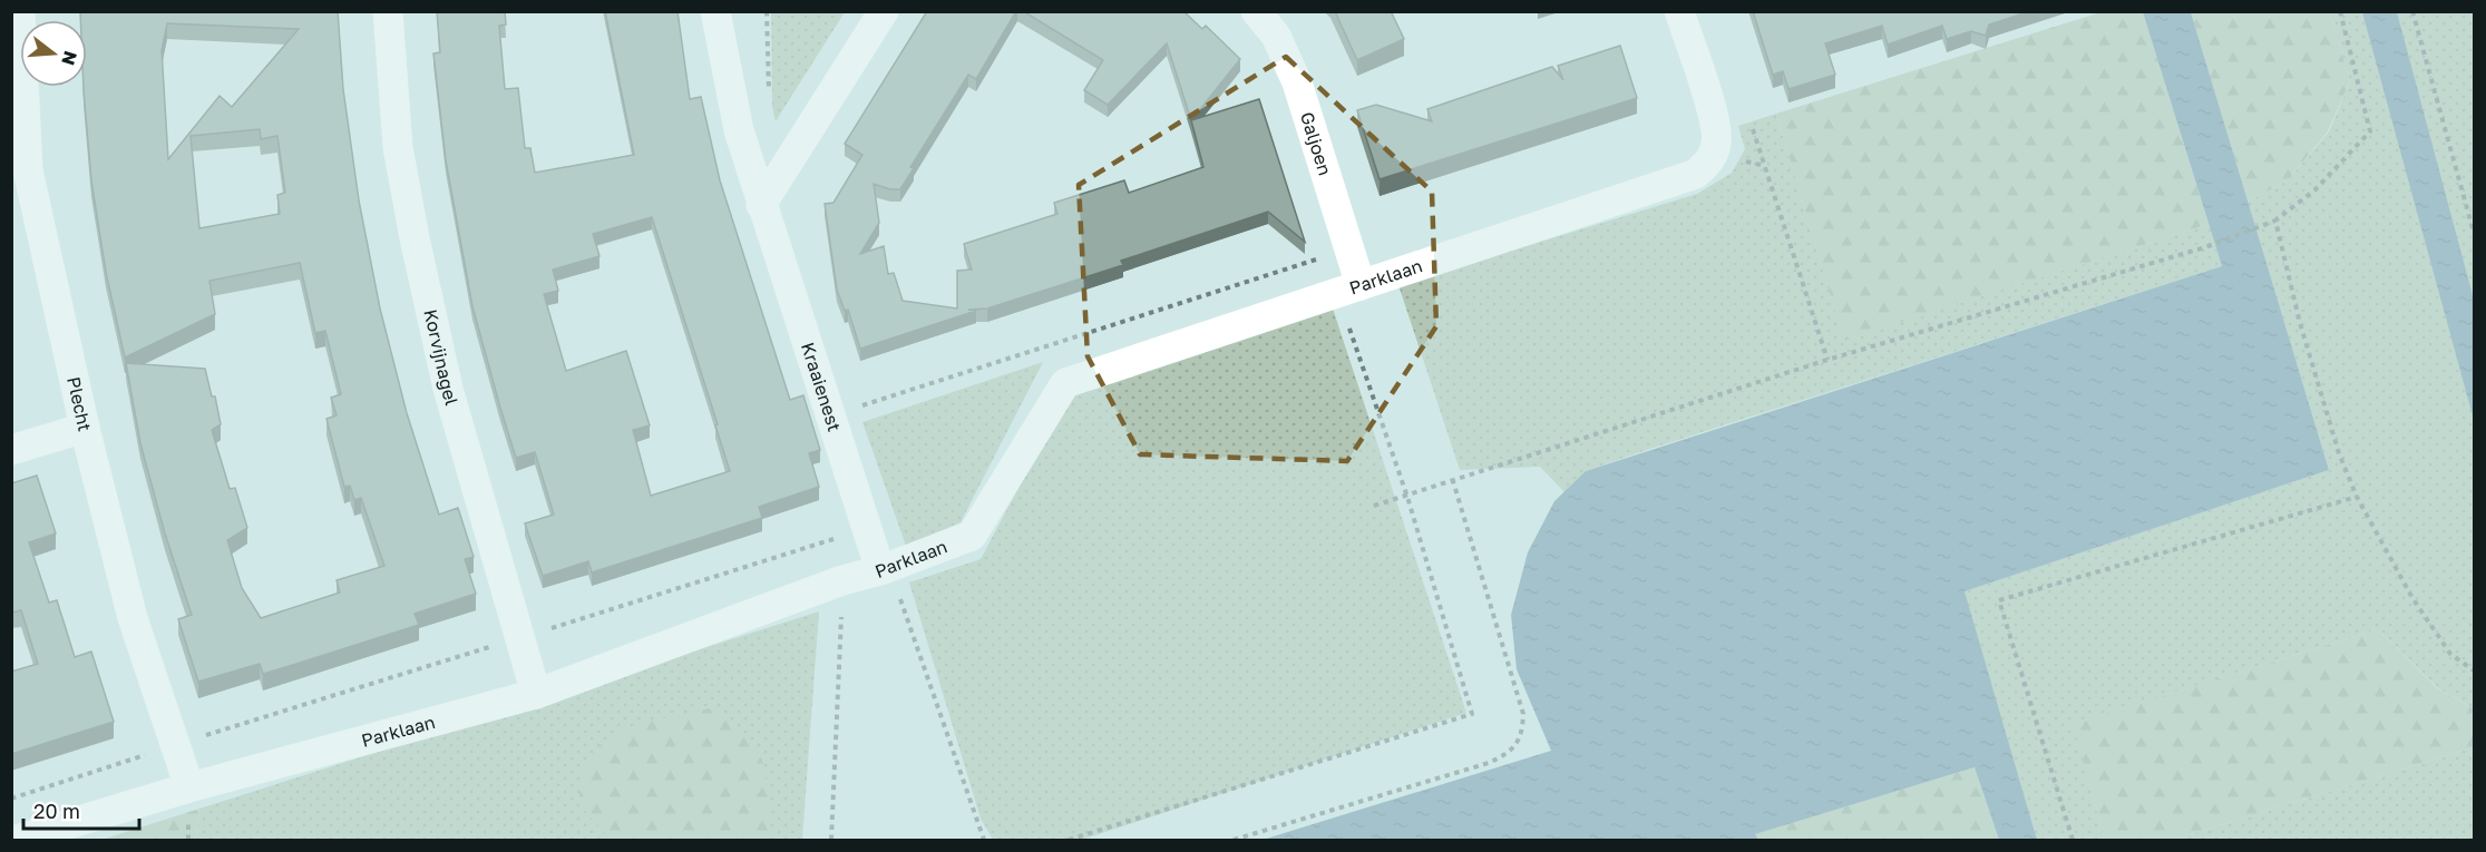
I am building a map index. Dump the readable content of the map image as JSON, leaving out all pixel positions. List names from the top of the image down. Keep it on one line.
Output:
{"streets":{"street":["Galjoen","Parklaan","Korvijnagel","Kraaienest","Plecht"]},"crossings":[["Galjoen","Parklaan"],["Parklaan","Korvijnagel"],["Parklaan","Kraaienest"],["Parklaan","Plecht"]],"scale_bar":"20 m","north":"right"}
